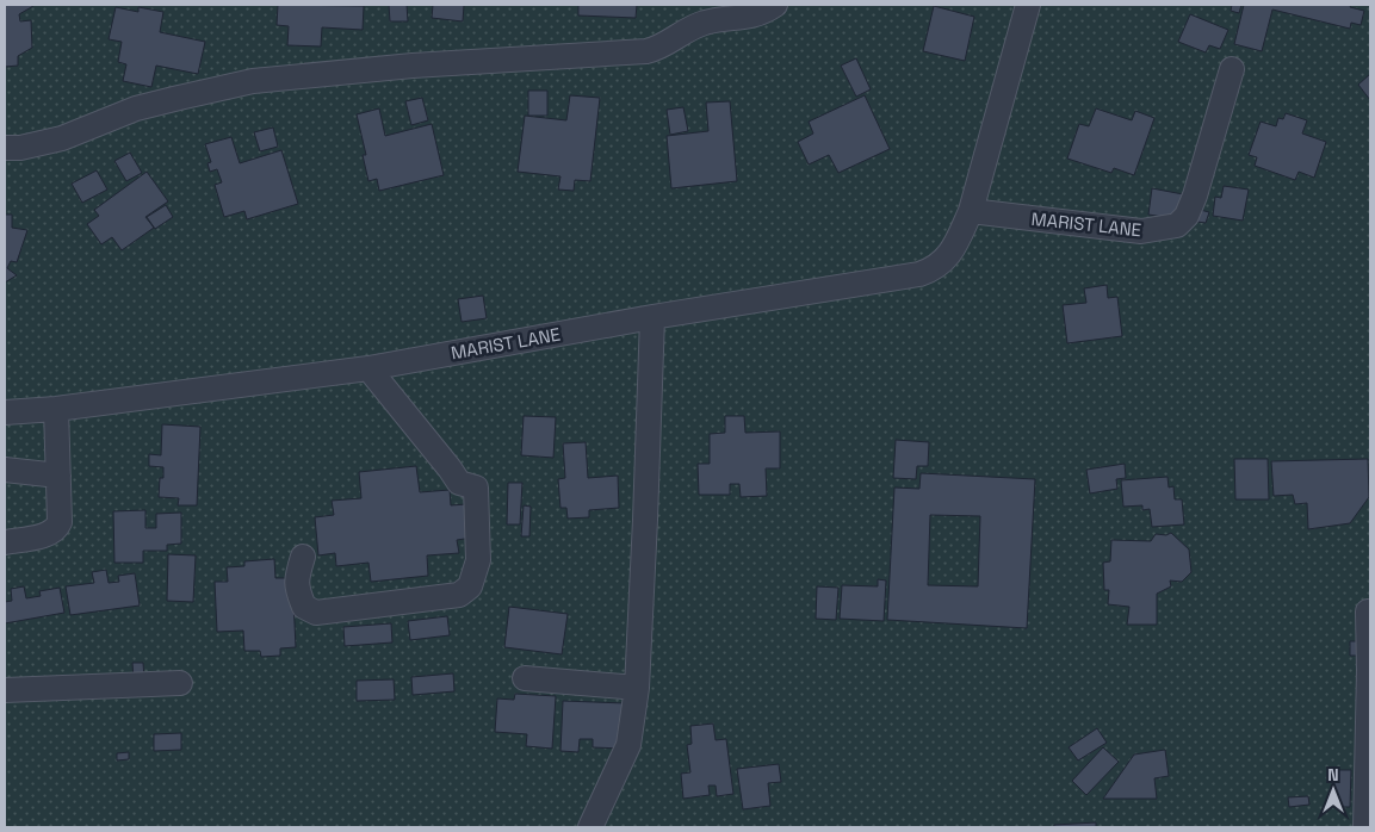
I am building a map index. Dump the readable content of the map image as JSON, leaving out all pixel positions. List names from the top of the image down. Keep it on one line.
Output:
{"streets":{"street":["MARIST LANE"]},"north":"top"}
